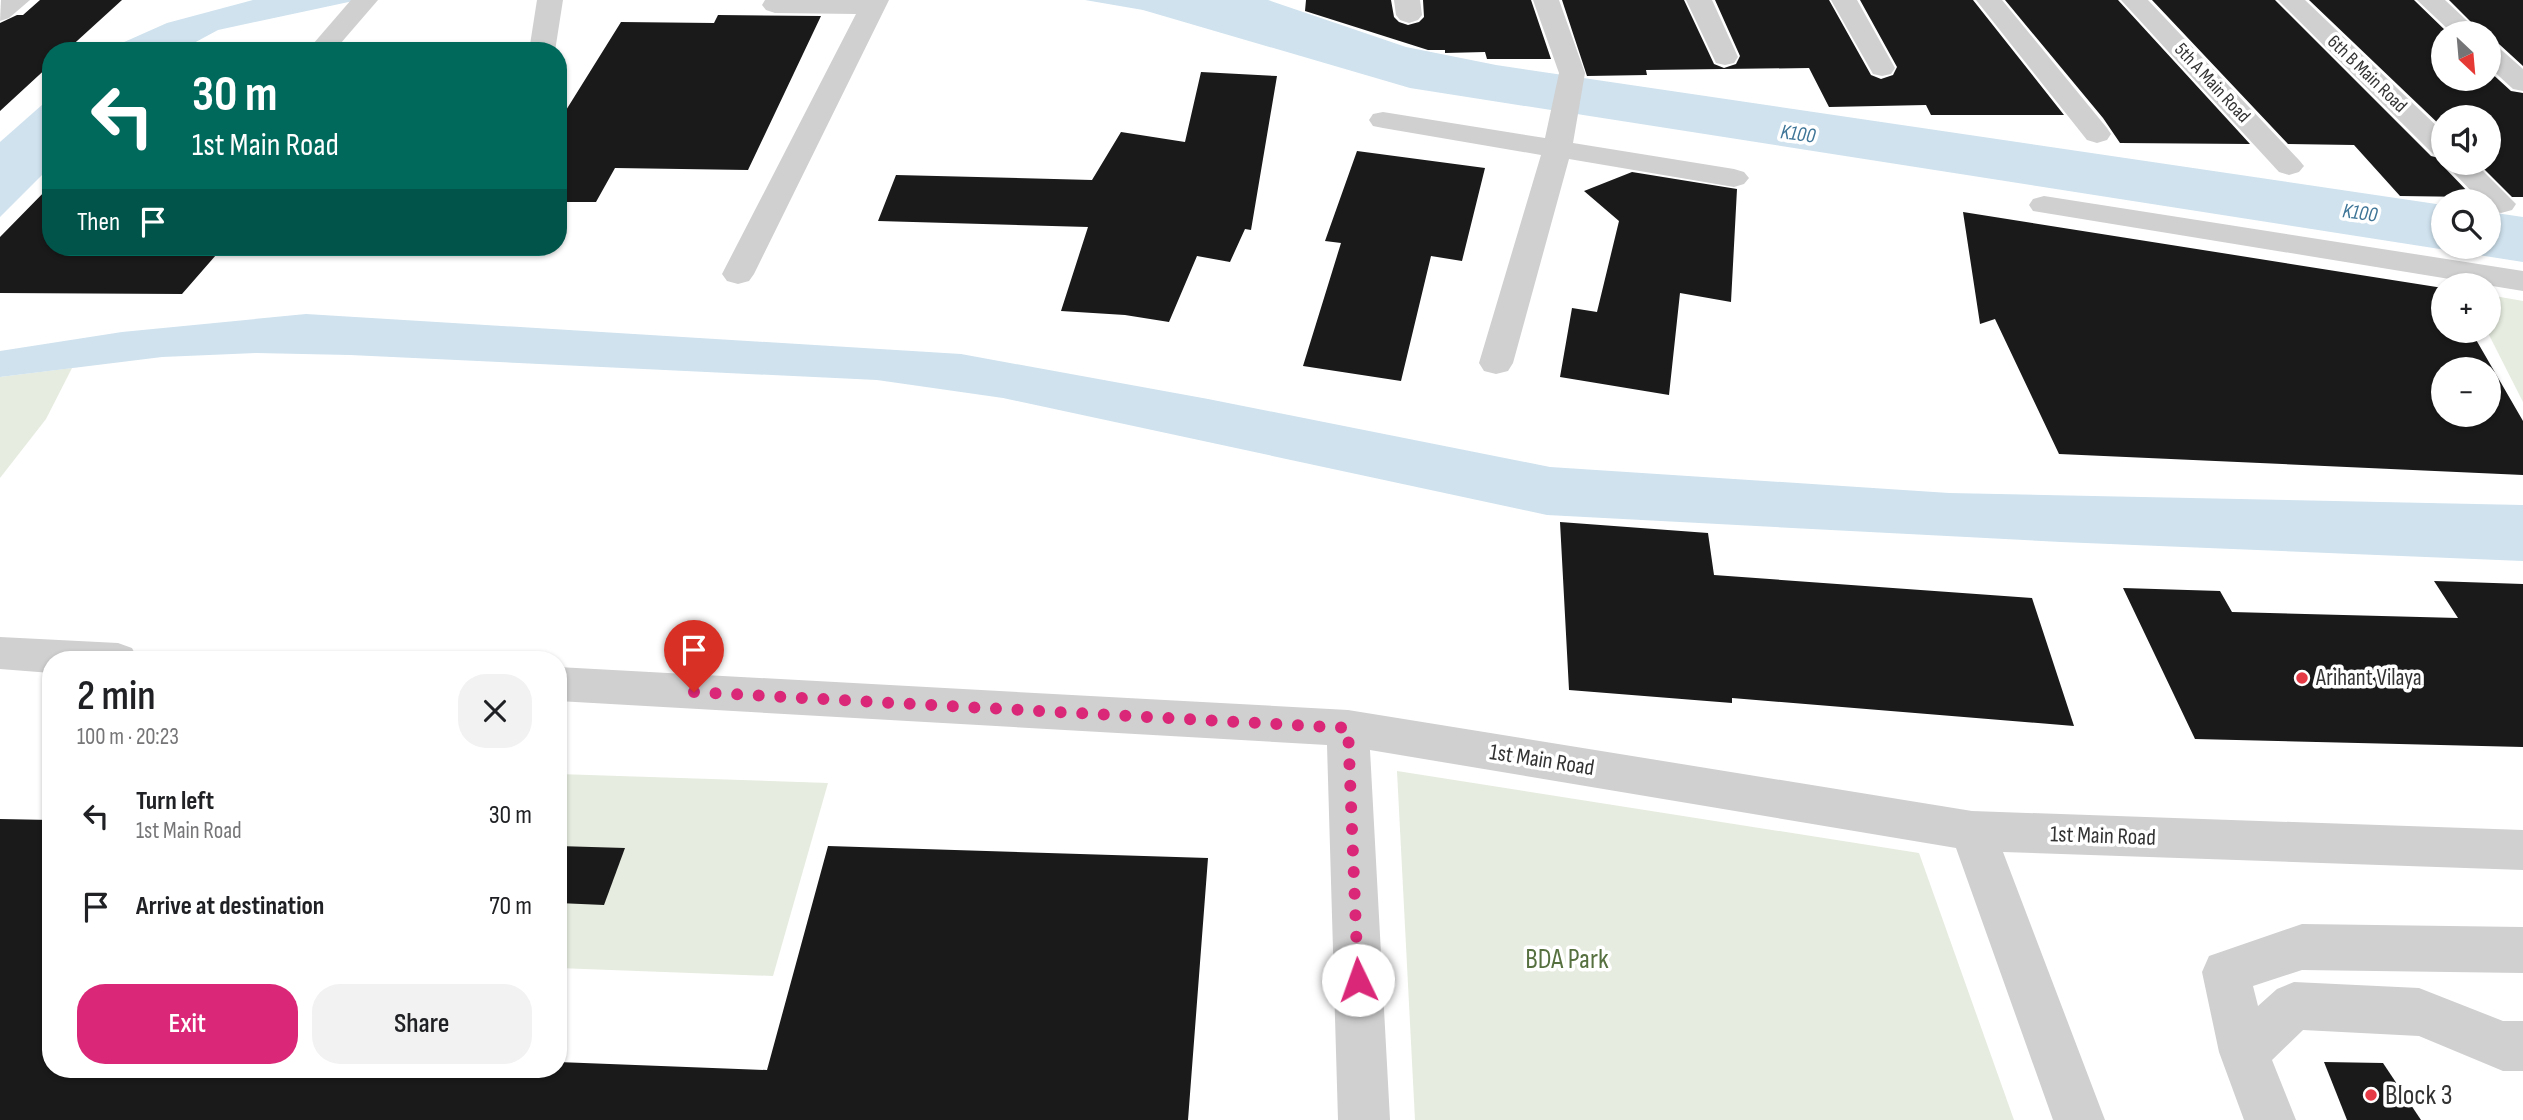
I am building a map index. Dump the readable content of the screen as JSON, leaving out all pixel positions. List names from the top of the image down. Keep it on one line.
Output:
{"streets":{"street":["6th B Main Road","5th A Main Road","1st Main Road"]},"water":["K100"],"parks":["BDA Park"],"places":["Arihant Vilaya","Block 3"],"north":"bottom right","page":{"map_buttons":["+","−"],"turn":["30 m","1st Main Road"],"then":"Then","heading":["2 min","100 m · 20:23"],"list":[{"name":"Turn left","note":"1st Main Road","value":"30 m"},{"name":"Arrive at destination","value":"70 m"}],"buttons":["Exit","Share"]}}
